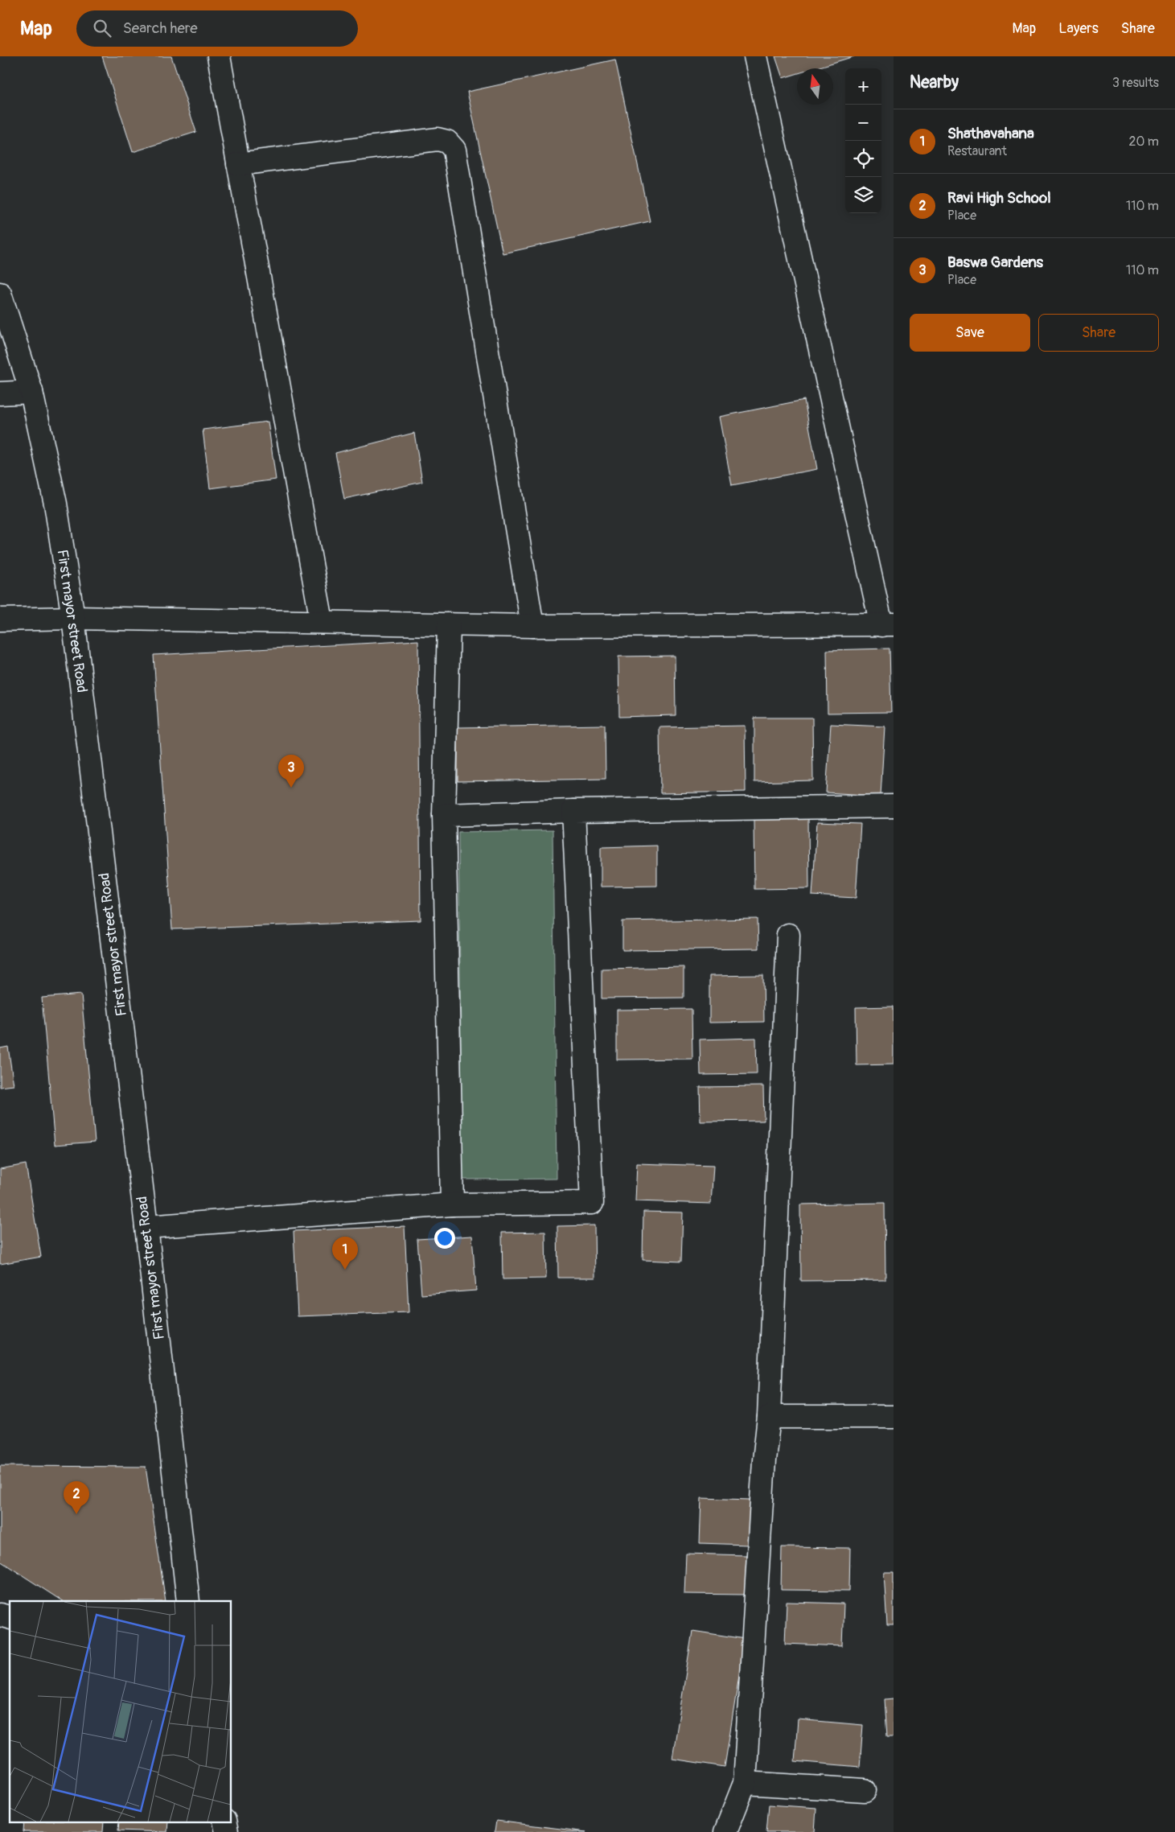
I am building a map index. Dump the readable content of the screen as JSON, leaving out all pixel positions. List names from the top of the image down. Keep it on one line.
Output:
{"streets":{"street":["First mayor street Road"]},"north":"top","page":{"header":"Map","search":"Search here","nav":["Map","Layers","Share"],"heading":["Nearby","3 results"],"map_buttons":["+","−"],"list":[{"mark":"1","name":"Shathavahana","note":"Restaurant","value":"20 m"},{"mark":"2","name":"Ravi High School","note":"Place","value":"110 m"},{"mark":"3","name":"Baswa Gardens","note":"Place","value":"110 m"}],"buttons":["Save","Share"],"pins":["3","1","2"]}}
